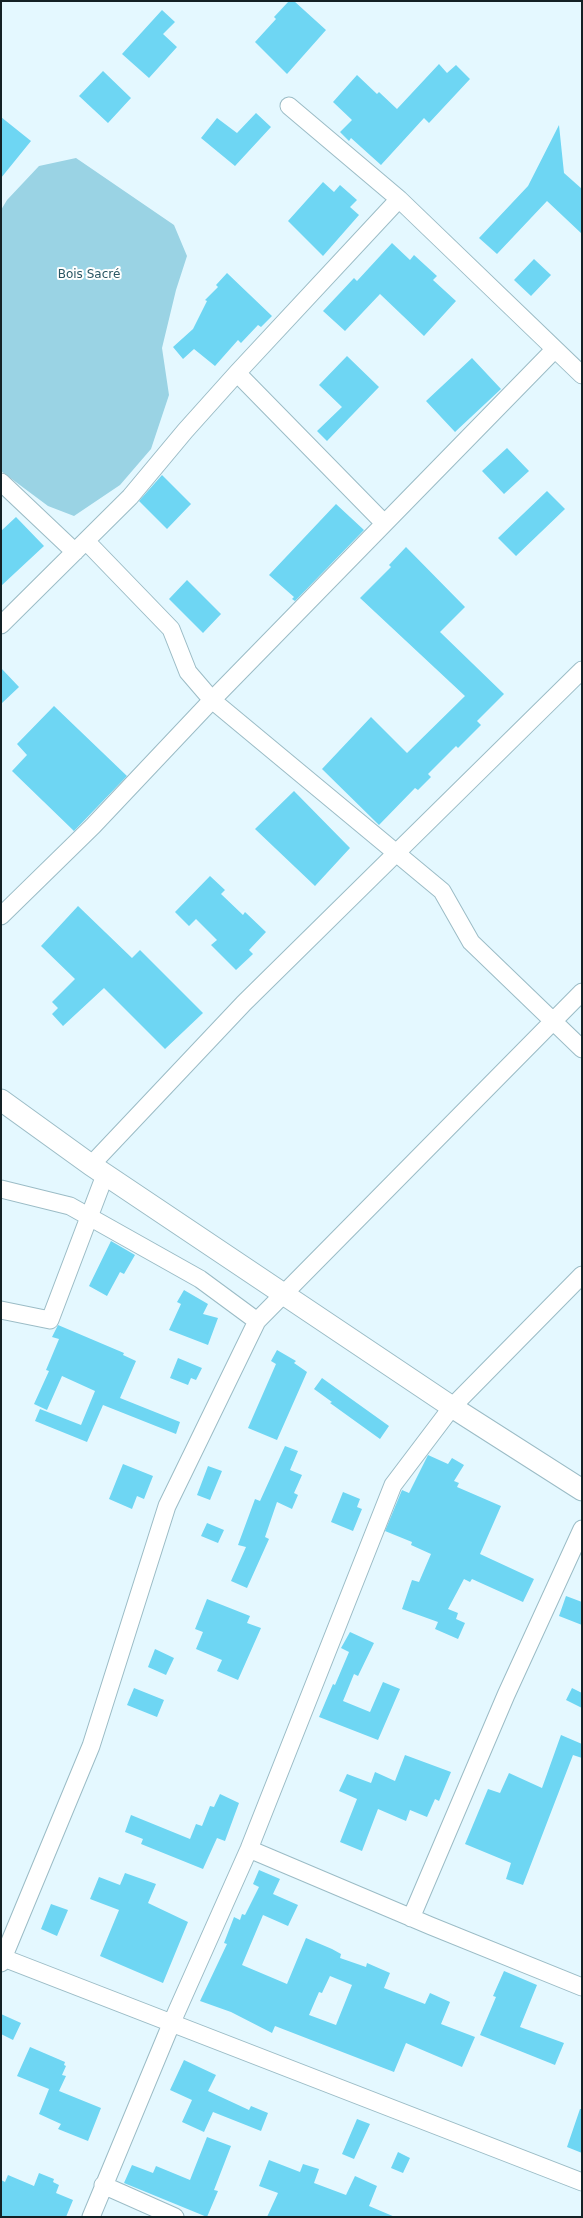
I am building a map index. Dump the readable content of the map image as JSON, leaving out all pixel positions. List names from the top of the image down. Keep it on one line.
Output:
{"parks":["Bois Sacré"]}
